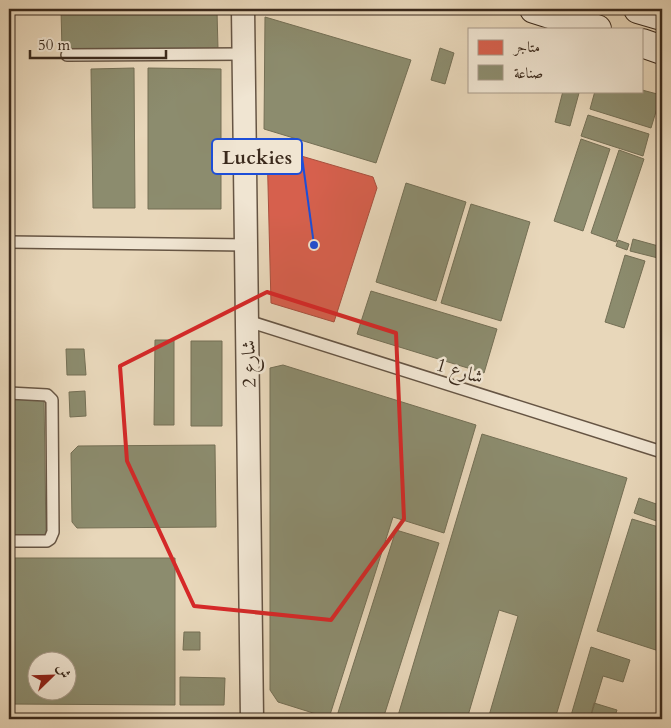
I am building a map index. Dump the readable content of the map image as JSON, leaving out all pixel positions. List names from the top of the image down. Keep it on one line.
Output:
{"streets":{"street":["شارع 2"],"lane":["شارع 1"]},"crossings":[["شارع 2","شارع 1"]],"places":["Luckies"],"legend":["متاجر","صناعة"],"scale_bar":"50 m","north":"top right"}
